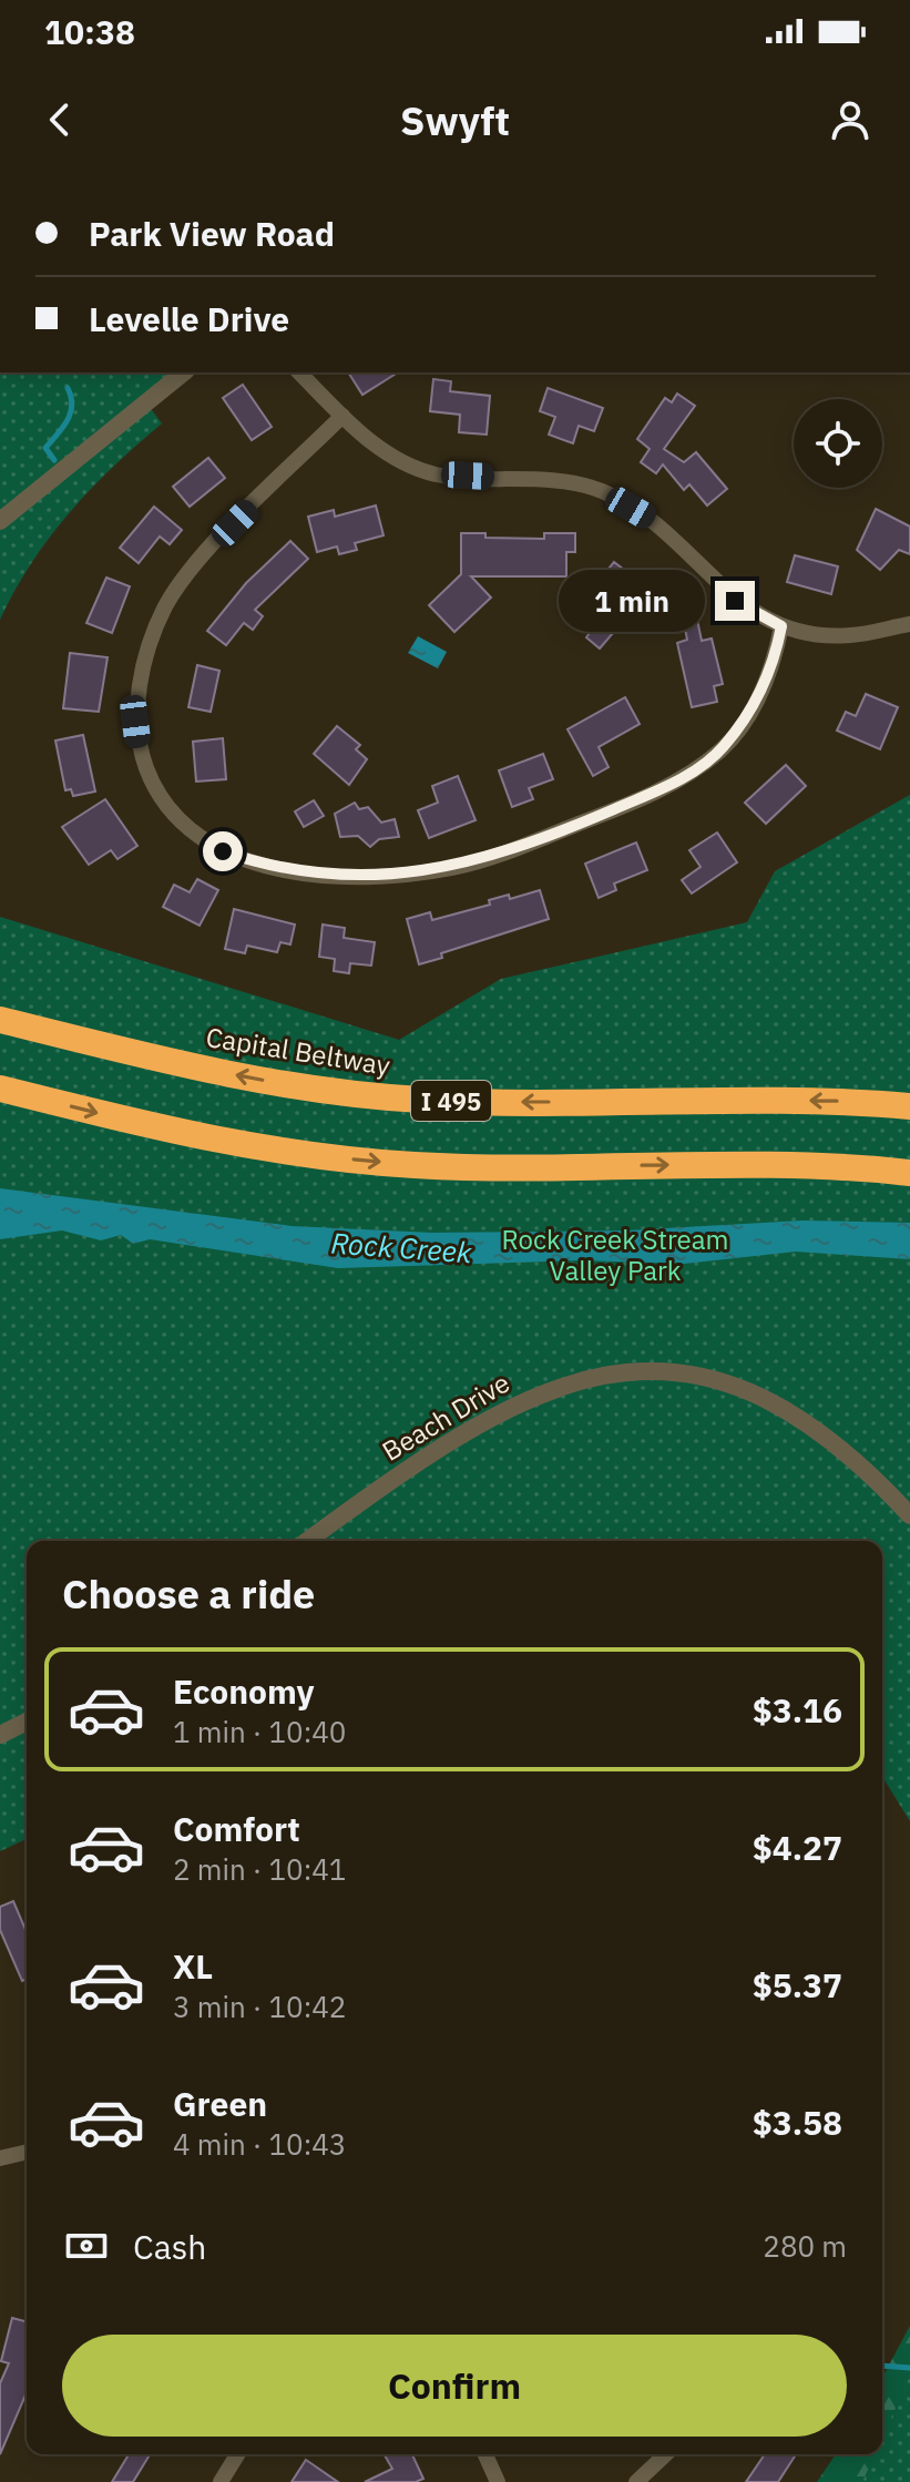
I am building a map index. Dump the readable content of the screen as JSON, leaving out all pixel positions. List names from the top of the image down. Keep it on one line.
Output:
{"streets":{"highway":["Capital Beltway","I 495"],"street":["Beach Drive"]},"water":["Rock Creek"],"parks":["Rock Creek Stream Valley Park"],"page":{"status":"10:38","header":"Swyft","banner":["Park View Road","Levelle Drive"],"bubble":"1 min","heading":"Choose a ride","list":[{"name":"Economy","note":"1 min · 10:40","value":"$3.16"},{"name":"Comfort","note":"2 min · 10:41","value":"$4.27"},{"name":"XL","note":"3 min · 10:42","value":"$5.37"},{"name":"Green","note":"4 min · 10:43","value":"$3.58"}],"pay":["Cash","280 m"],"buttons":"Confirm"}}
